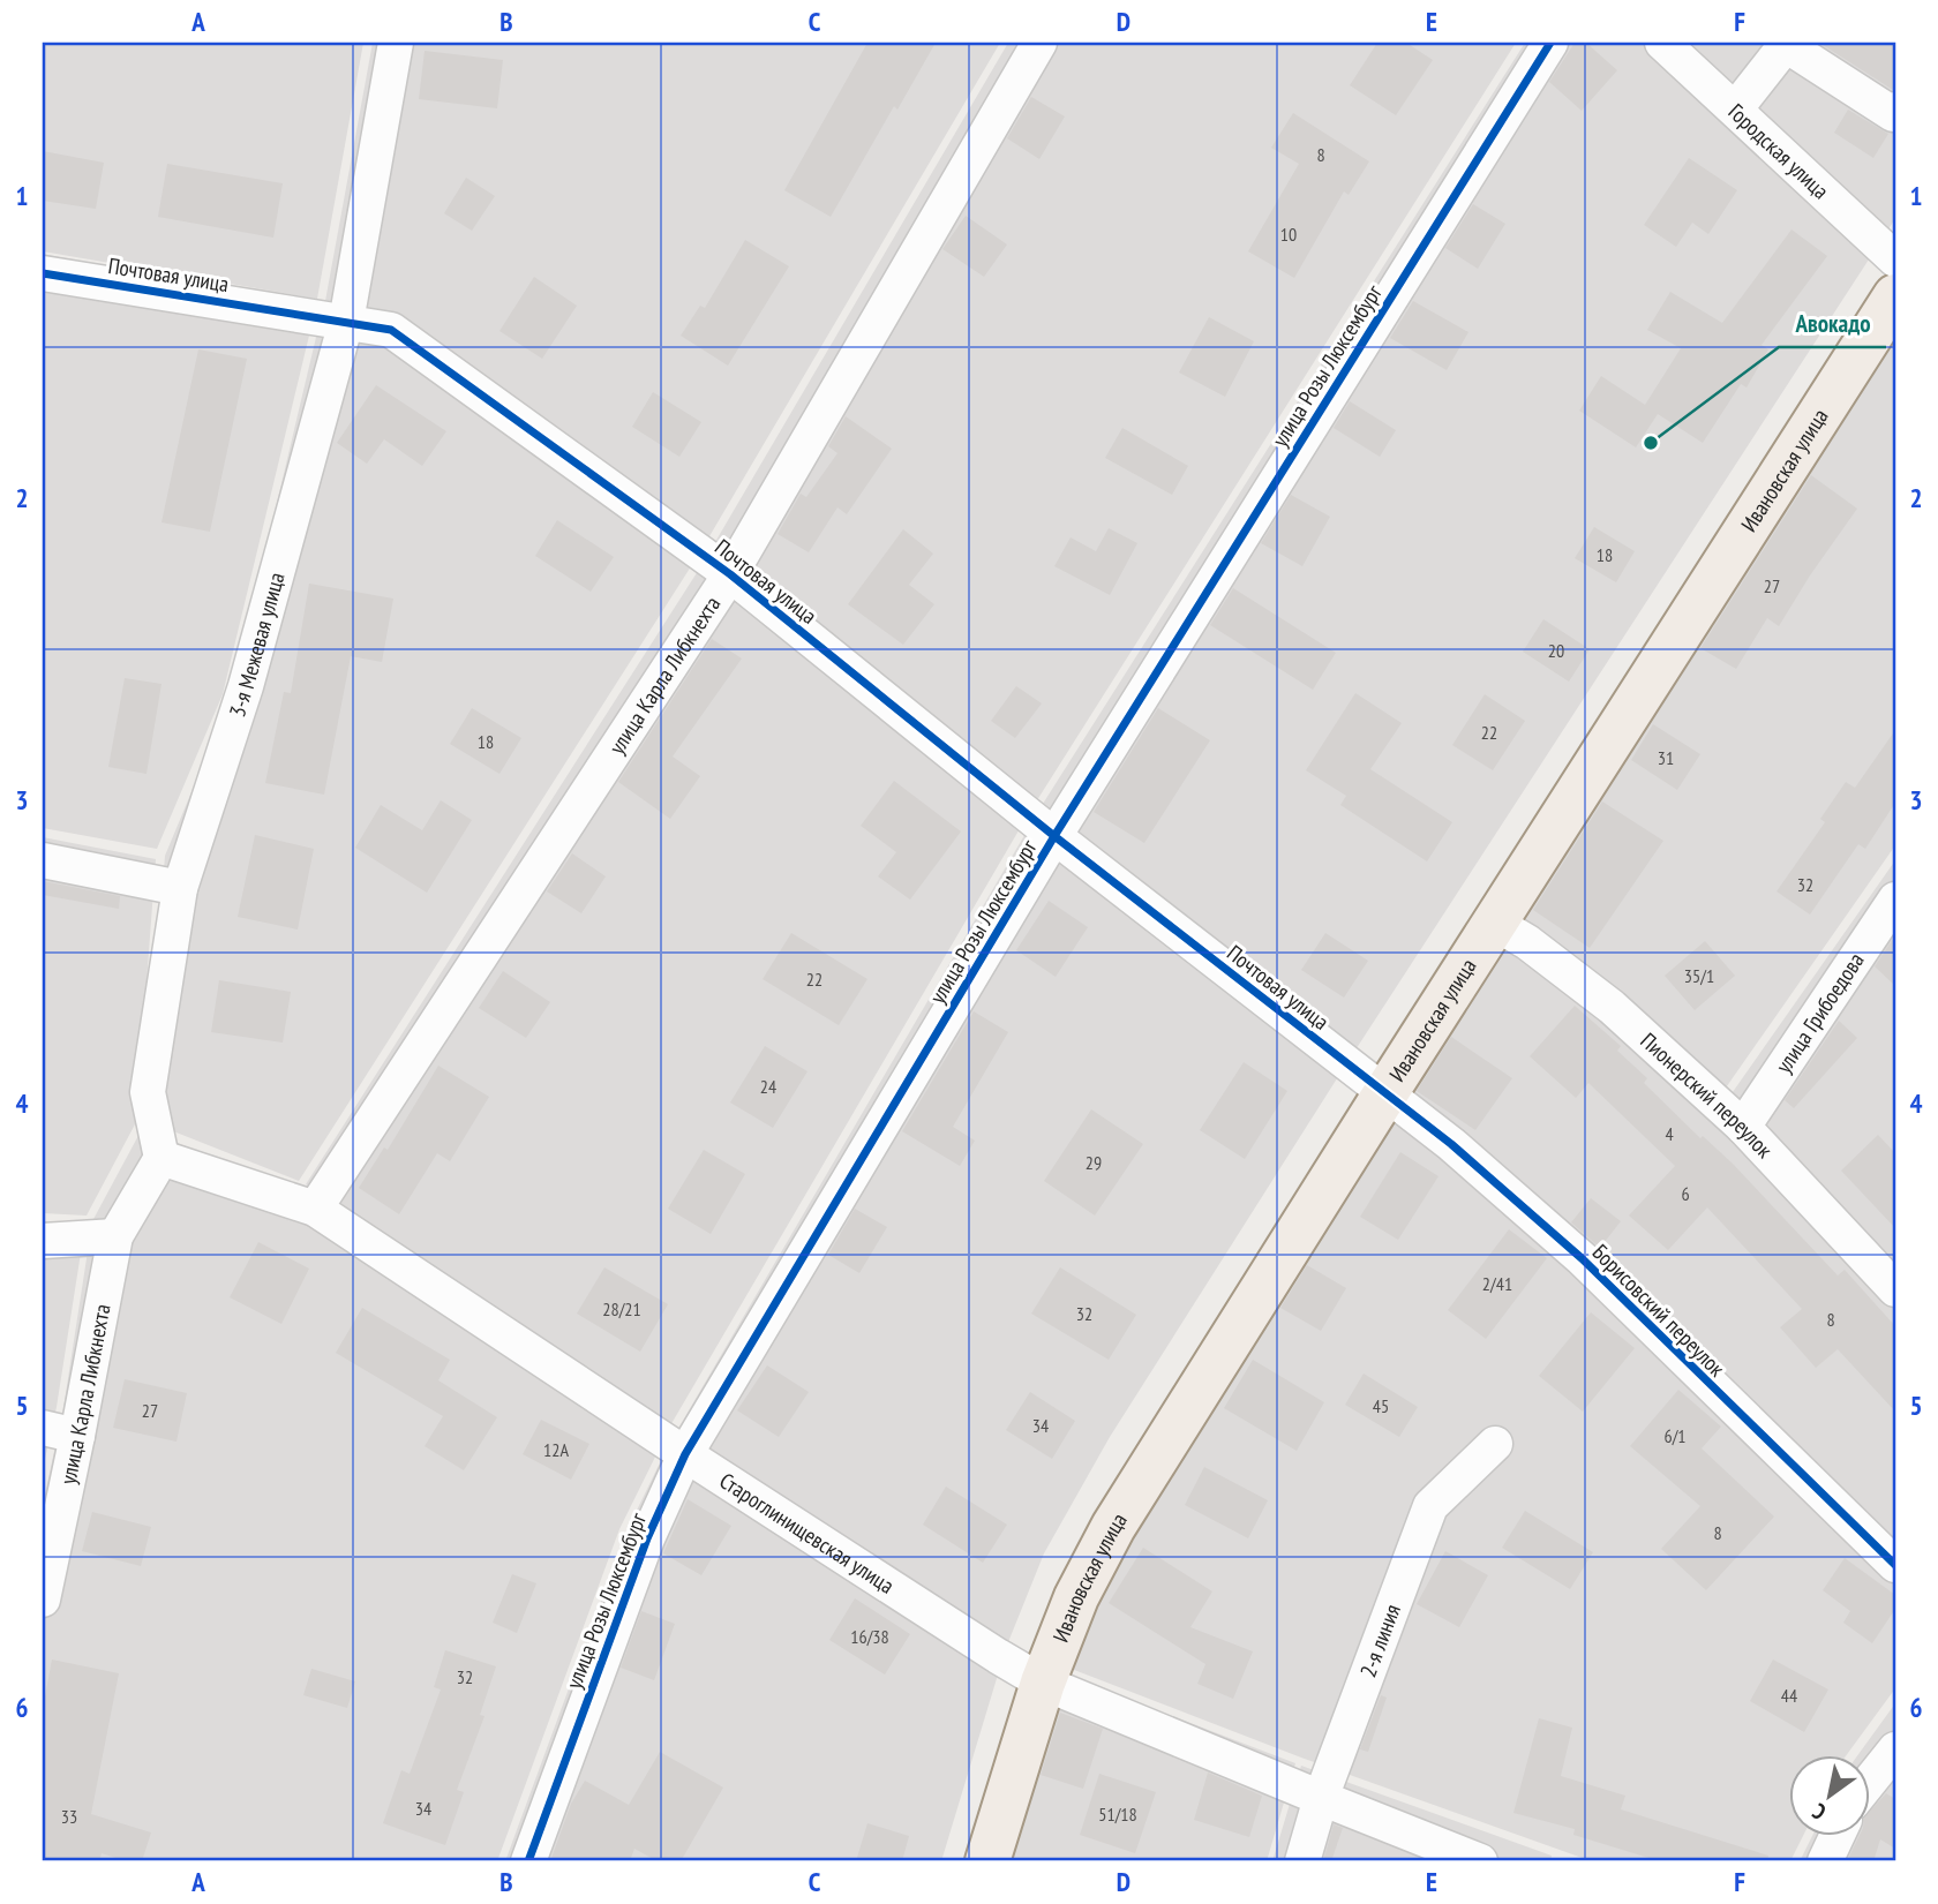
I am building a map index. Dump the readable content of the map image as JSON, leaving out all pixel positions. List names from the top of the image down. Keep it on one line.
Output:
{"streets":{"main road":["Ивановская улица"],"street":["Городская улица","Почтовая улица","улица Розы Люксембург","3-я Межевая улица","улица Карла Либкнехта","улица Грибоедова","Пионерский переулок","Борисовский переулок","Староглинищевская улица","2-я линия"]},"crossings":[["Почтовая улица","улица Розы Люксембург"],["Почтовая улица","Ивановская улица"],["Почтовая улица","3-я Межевая улица"],["Почтовая улица","улица Карла Либкнехта"],["Почтовая улица","Борисовский переулок"],["улица Розы Люксембург","Староглинищевская улица"],["Ивановская улица","Пионерский переулок"],["Ивановская улица","Борисовский переулок"],["Ивановская улица","Староглинищевская улица"],["3-я Межевая улица","Староглинищевская улица"],["улица Карла Либкнехта","Староглинищевская улица"],["улица Грибоедова","Пионерский переулок"],["Староглинищевская улица","2-я линия"]],"places":["Авокадо"],"house_numbers":["8","10","18","27","20","22","18","31","32","35/1","22","24","4","29","6","2/41","28/21","32","8","45","27","34","6/1","12А","8","16/38","32","44","34","51/18","33"],"north":"bottom left","grid":{"columns":["A","B","C","D","E","F"],"rows":["1","2","3","4","5","6"]}}
